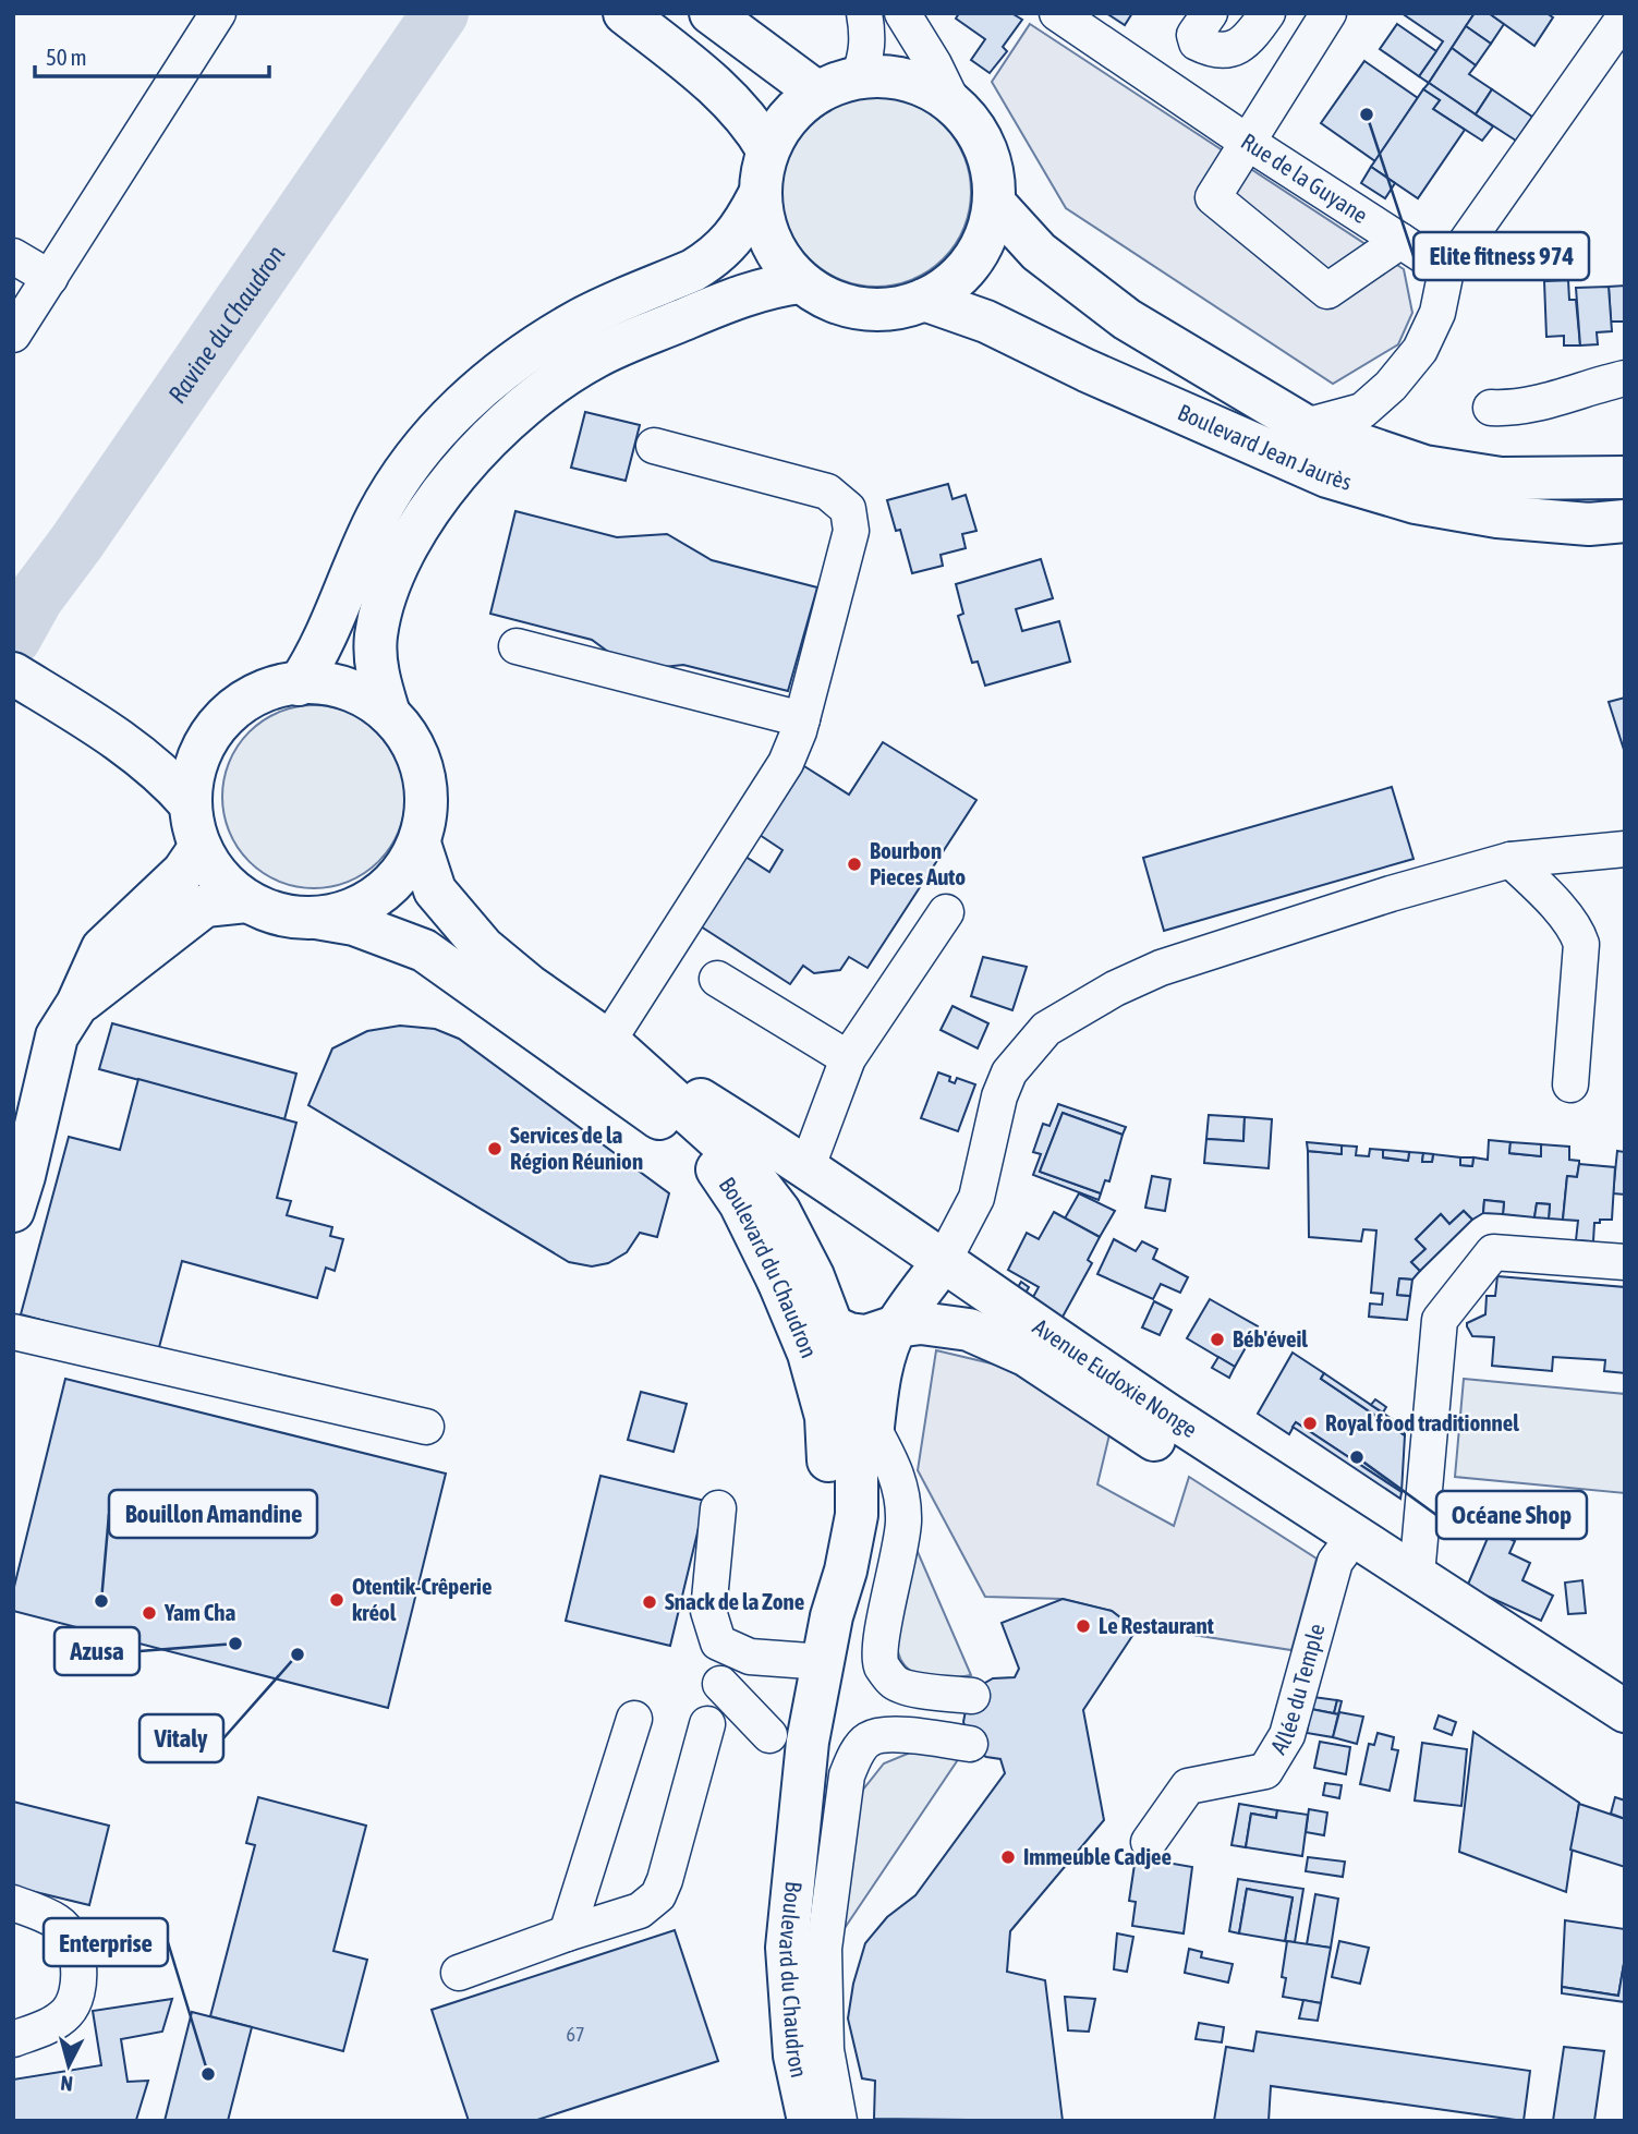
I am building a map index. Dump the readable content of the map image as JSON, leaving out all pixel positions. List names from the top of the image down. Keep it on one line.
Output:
{"streets":{"main road":["Boulevard Jean Jaurès","Boulevard du Chaudron","Avenue Eudoxie Nonge"],"street":["Rue de la Guyane","Allée du Temple"]},"crossings":[["Boulevard du Chaudron","Avenue Eudoxie Nonge"],["Avenue Eudoxie Nonge","Allée du Temple"]],"water":["Ravine du Chaudron"],"places":["Elite fitness 974","Bourbon Pieces Auto","Services de la Région Réunion","Béb'éveil","Royal food traditionnel","Océane Shop","Otentik-Crêperie kréol","Bouillon Amandine","Snack de la Zone","Yam Cha","Le Restaurant","Azusa","Vitaly","Immeuble Cadjee","Enterprise"],"house_numbers":["67"],"scale_bar":"50 m","north":"bottom"}
